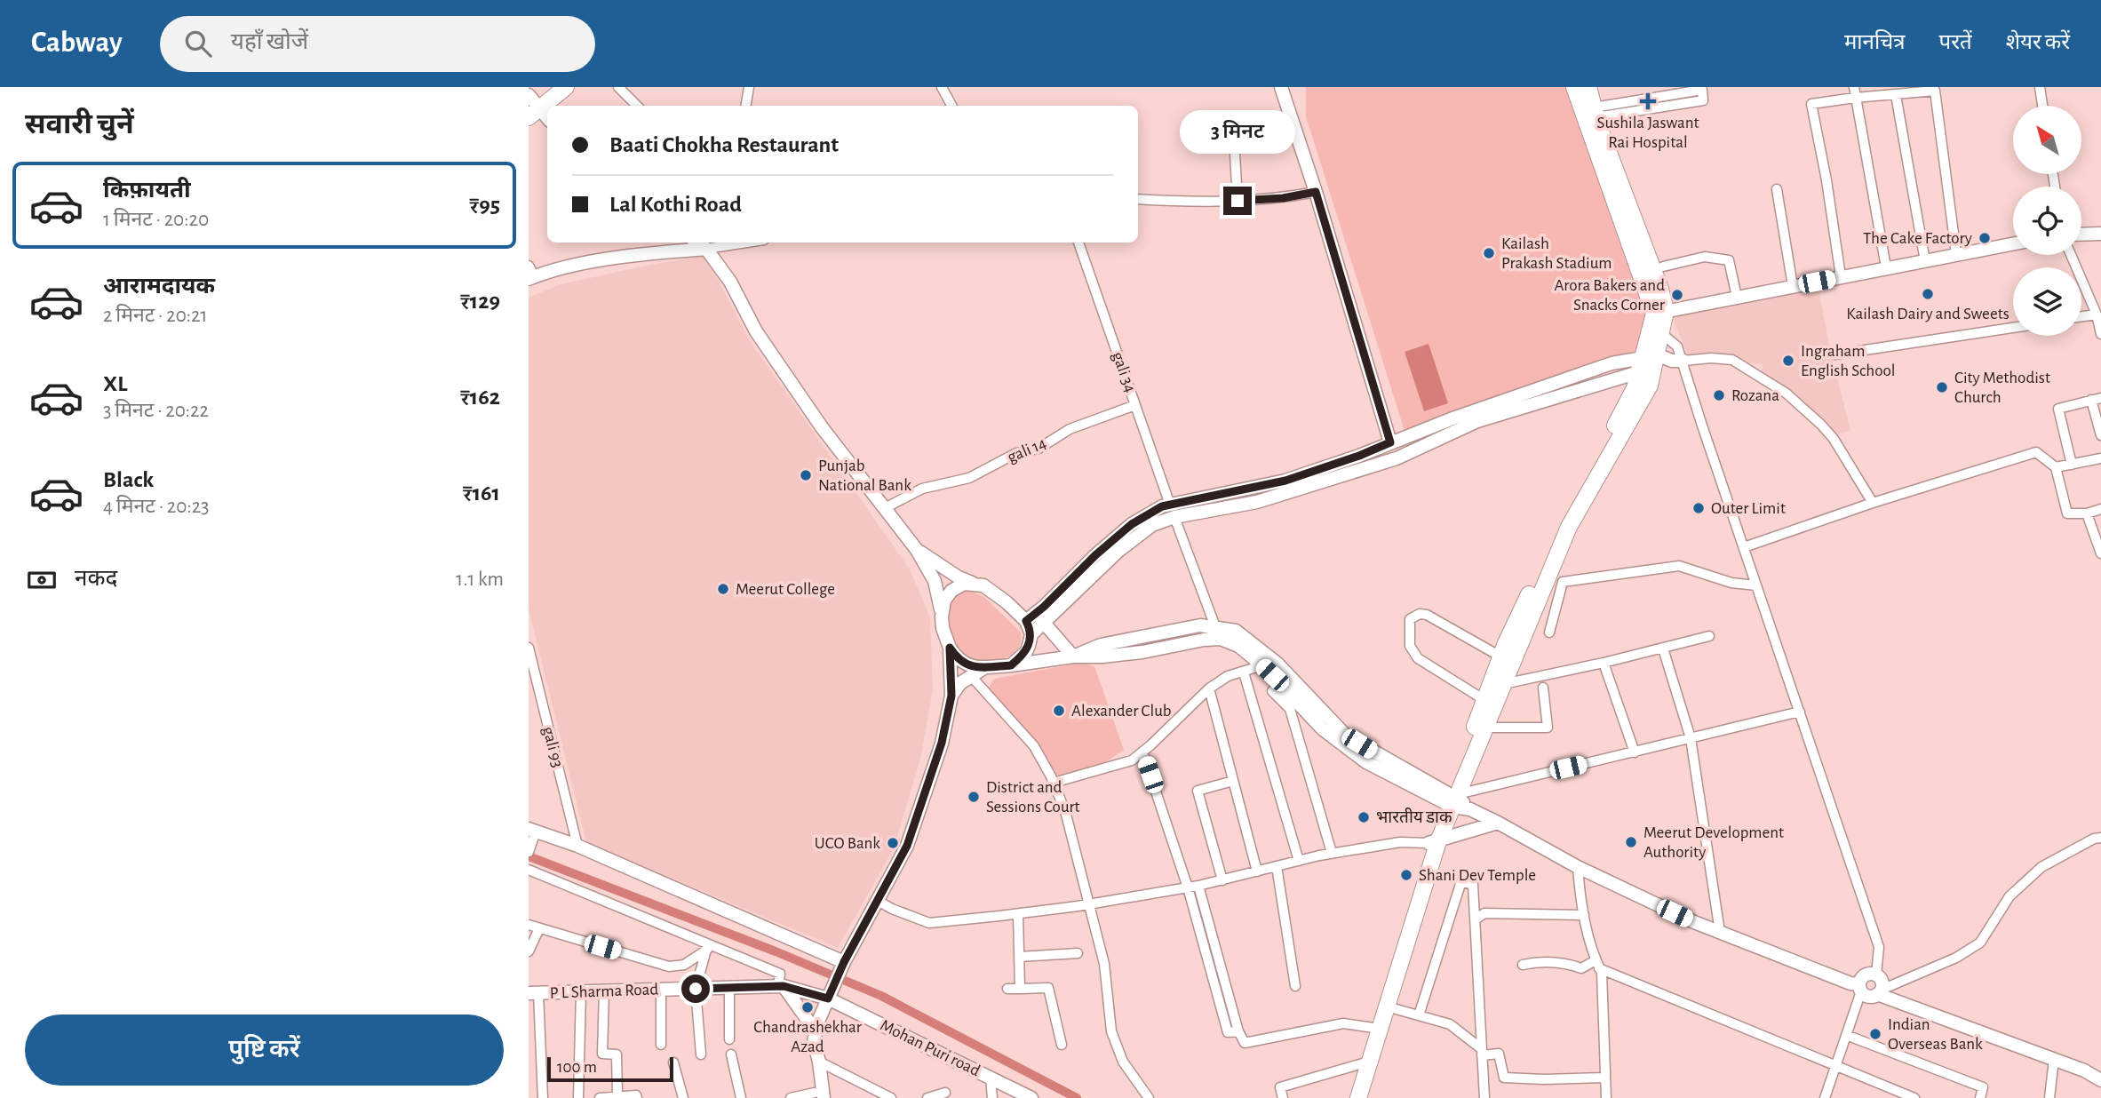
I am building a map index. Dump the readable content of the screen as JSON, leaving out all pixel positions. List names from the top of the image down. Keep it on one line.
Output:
{"streets":{"street":["gali 34","gali 14","gali 93","P L Sharma Road","Mohan Puri road"]},"crossings":[["gali 34","gali 14"],["P L Sharma Road","Mohan Puri road"]],"places":{"health":["Sushila Jaswant Rai Hospital"],"other":["The Cake Factory","Kailash Prakash Stadium","Kailash Dairy and Sweets","Arora Bakers and Snacks Corner","Ingraham English School","City Methodist Church","Rozana","Punjab National Bank","Outer Limit","Meerut College","Alexander Club","District and Sessions Court","भारतीय डाक","Meerut Development Authority","UCO Bank","Shani Dev Temple","Chandrashekhar Azad","Indian Overseas Bank"]},"scale_bar":"100 m","north":"top left","page":{"header":"Cabway","search":"यहाँ खोजें","nav":["मानचित्र","परतें","शेयर करें"],"heading":"सवारी चुनें","banner":["Baati Chokha Restaurant","Lal Kothi Road"],"bubble":"3 मिनट","list":[{"name":"किफ़ायती","note":"1 मिनट · 20:20","value":"₹95"},{"name":"आरामदायक","note":"2 मिनट · 20:21","value":"₹129"},{"name":"XL","note":"3 मिनट · 20:22","value":"₹162"},{"name":"Black","note":"4 मिनट · 20:23","value":"₹161"}],"pay":["नकद","1.1 km"],"buttons":"पुष्टि करें","scale":"100 m"}}
